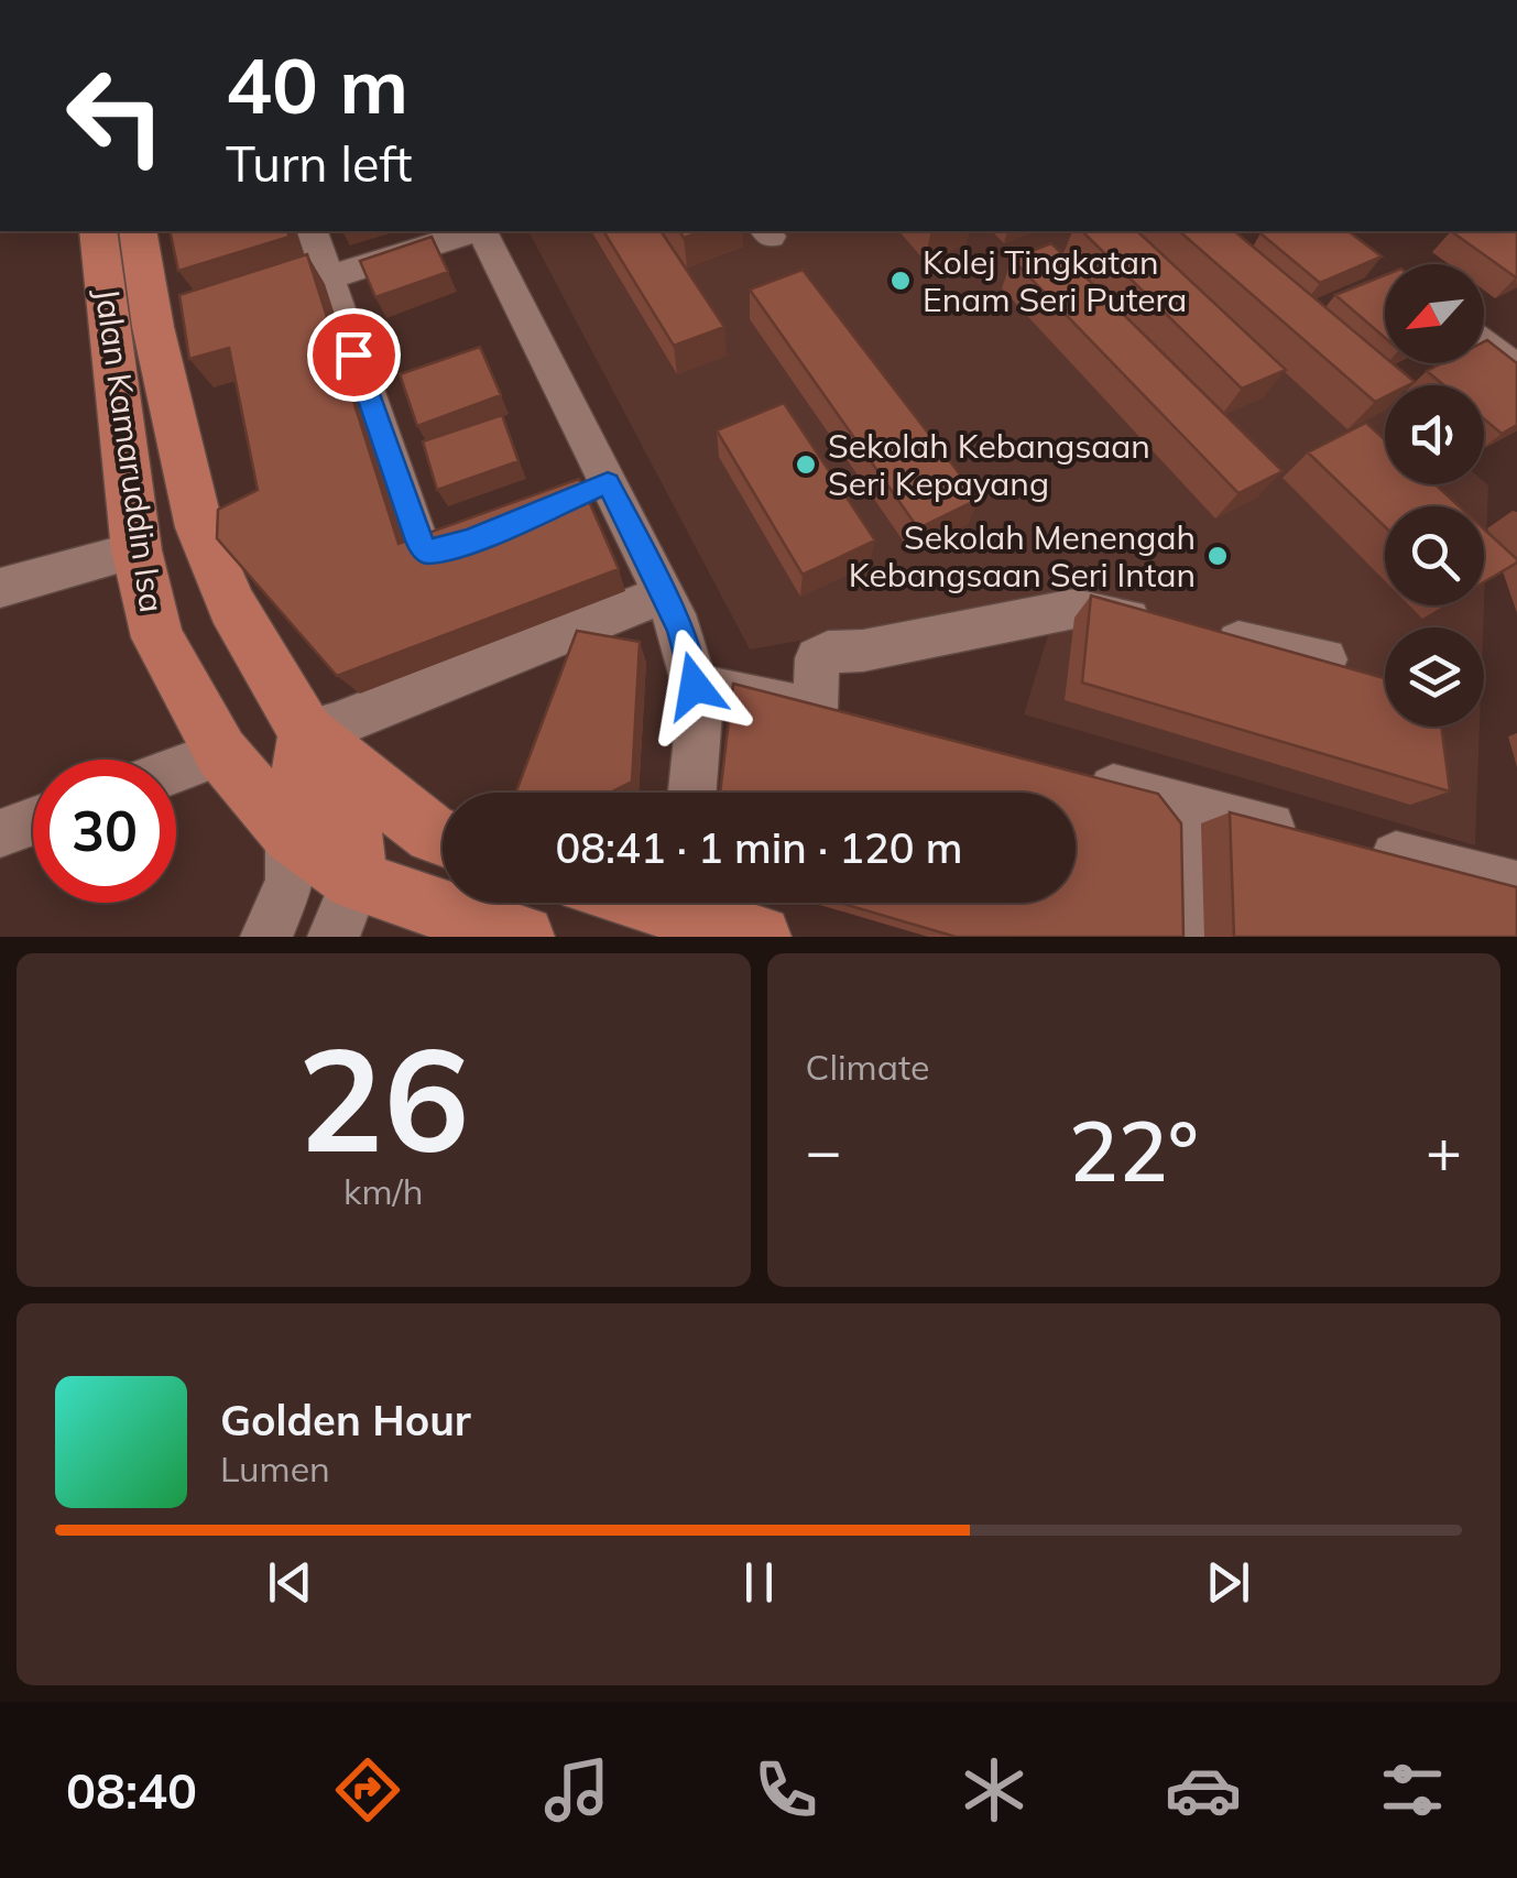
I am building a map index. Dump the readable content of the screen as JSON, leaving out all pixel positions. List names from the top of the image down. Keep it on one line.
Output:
{"streets":{"main road":["Jalan Kamaruddin Isa"]},"places":["Kolej Tingkatan Enam Seri Putera","Sekolah Kebangsaan Seri Kepayang","Sekolah Menengah Kebangsaan Seri Intan"],"north":"bottom left","page":{"turn":["40 m","Turn left"],"limit":"30","trip":"08:41 · 1 min · 120 m","tile":[["26","km/h"],"Climate"],"heat":["−","22°","+"],"song":["Golden Hour","Lumen"],"tabs":"08:40"}}
